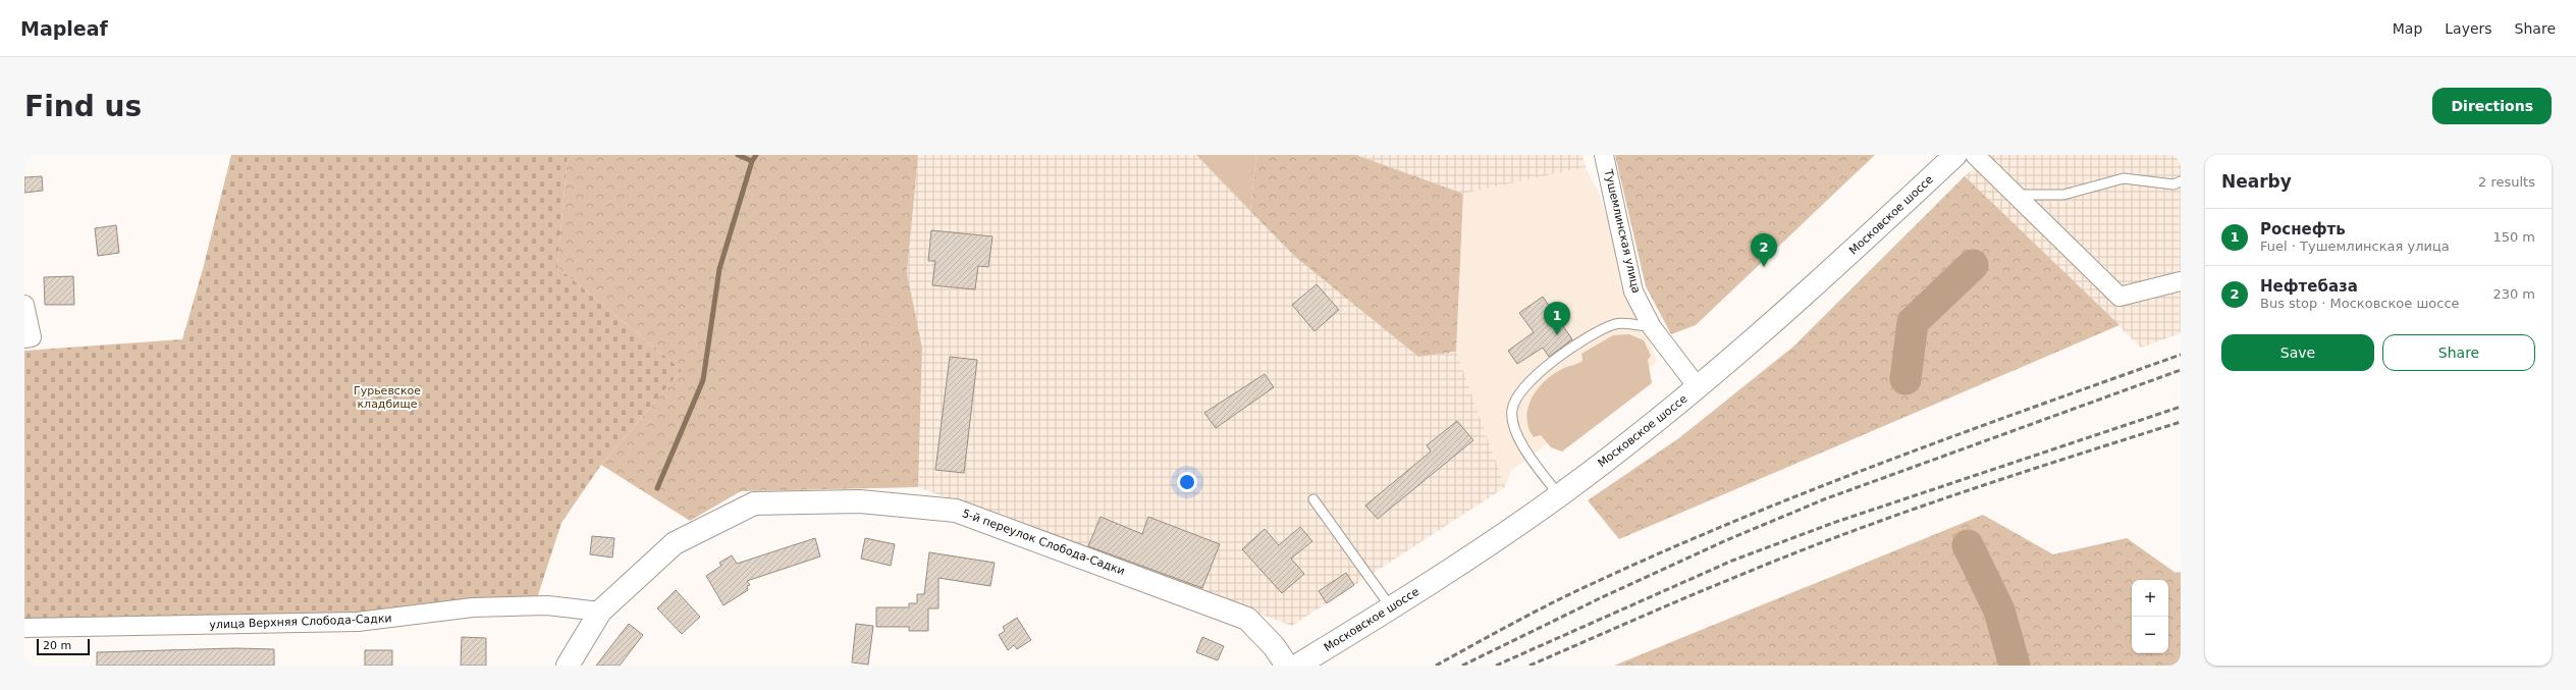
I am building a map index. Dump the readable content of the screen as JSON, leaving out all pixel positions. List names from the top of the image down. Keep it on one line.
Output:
{"streets":{"main road":["Московское шоссе","5-й переулок Слобода-Садки"],"street":["Тушемлинская улица","улица Верхняя Слобода-Садки"]},"crossings":[["Московское шоссе","Тушемлинская улица"],["5-й переулок Слобода-Садки","улица Верхняя Слобода-Садки"]],"parks":["Гурьевское кладбище"],"scale_bar":"20 m","page":{"header":"Mapleaf","nav":["Map","Layers","Share"],"buttons":["Directions",["Save","Share"]],"title":"Find us","heading":["Nearby","2 results"],"list":[{"mark":"1","name":"Роснефть","note":"Fuel · Тушемлинская улица","value":"150 m"},{"mark":"2","name":"Нефтебаза","note":"Bus stop · Московское шоссе","value":"230 m"}],"pins":["2","1"],"map_buttons":["+","−"],"scale":"20 m"}}
